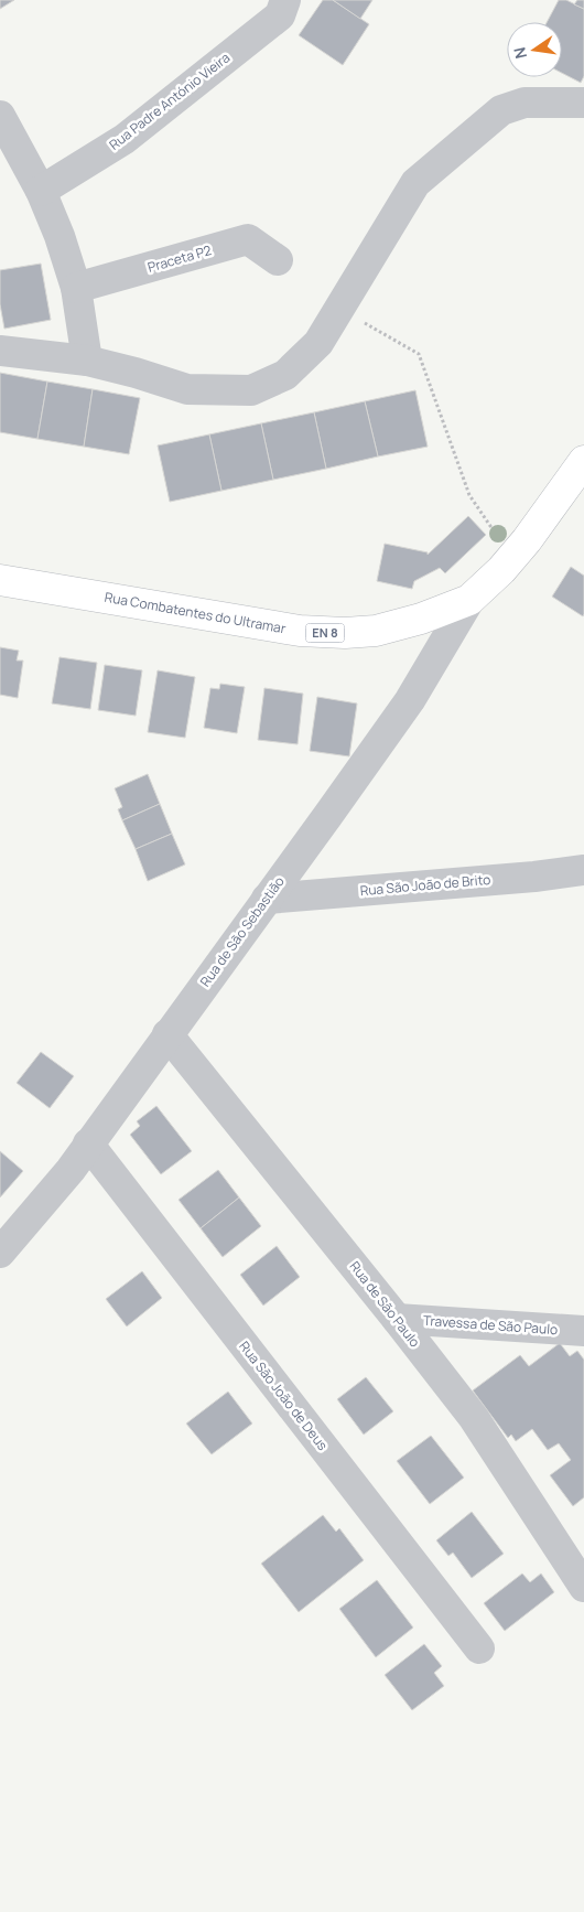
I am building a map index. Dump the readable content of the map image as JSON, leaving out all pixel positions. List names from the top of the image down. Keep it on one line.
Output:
{"streets":{"main road":["Rua Combatentes do Ultramar","EN 8"],"street":["Rua Padre António Vieira","Praceta P2","Rua São João de Brito","Rua de São Sebastião","Rua de São Paulo","Travessa de São Paulo","Rua São João de Deus"]},"crossings":[["Rua Combatentes do Ultramar","Rua de São Sebastião"],["Rua São João de Brito","Rua de São Sebastião"],["Rua de São Sebastião","Rua de São Paulo"],["Rua de São Sebastião","Rua São João de Deus"],["Rua de São Paulo","Travessa de São Paulo"]],"north":"left"}
